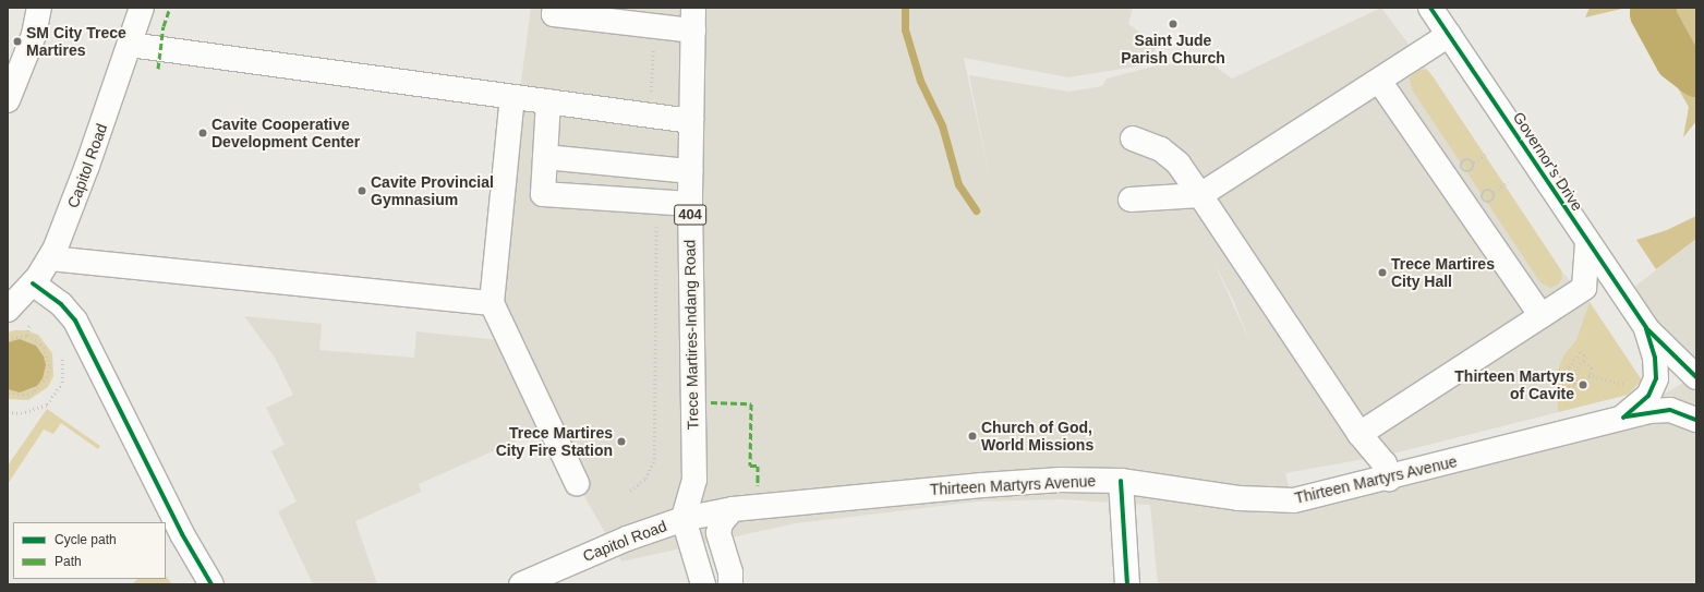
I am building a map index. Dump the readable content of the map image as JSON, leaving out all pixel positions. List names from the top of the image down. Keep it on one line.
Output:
{"streets":{"main road":["Governor's Drive","Capitol Road","404","Trece Martires-Indang Road","Thirteen Martyrs Avenue"]},"crossings":[["Governor's Drive","Thirteen Martyrs Avenue"],["Capitol Road","Trece Martires-Indang Road"],["Capitol Road","Thirteen Martyrs Avenue"],["Trece Martires-Indang Road","Thirteen Martyrs Avenue"]],"places":["Saint Jude Parish Church","SM City Trece Martires","Cavite Cooperative Development Center","Cavite Provincial Gymnasium","Trece Martires City Hall","Thirteen Martyrs of Cavite","Church of God, World Missions","Trece Martires City Fire Station"],"legend":["Cycle path","Path"]}
